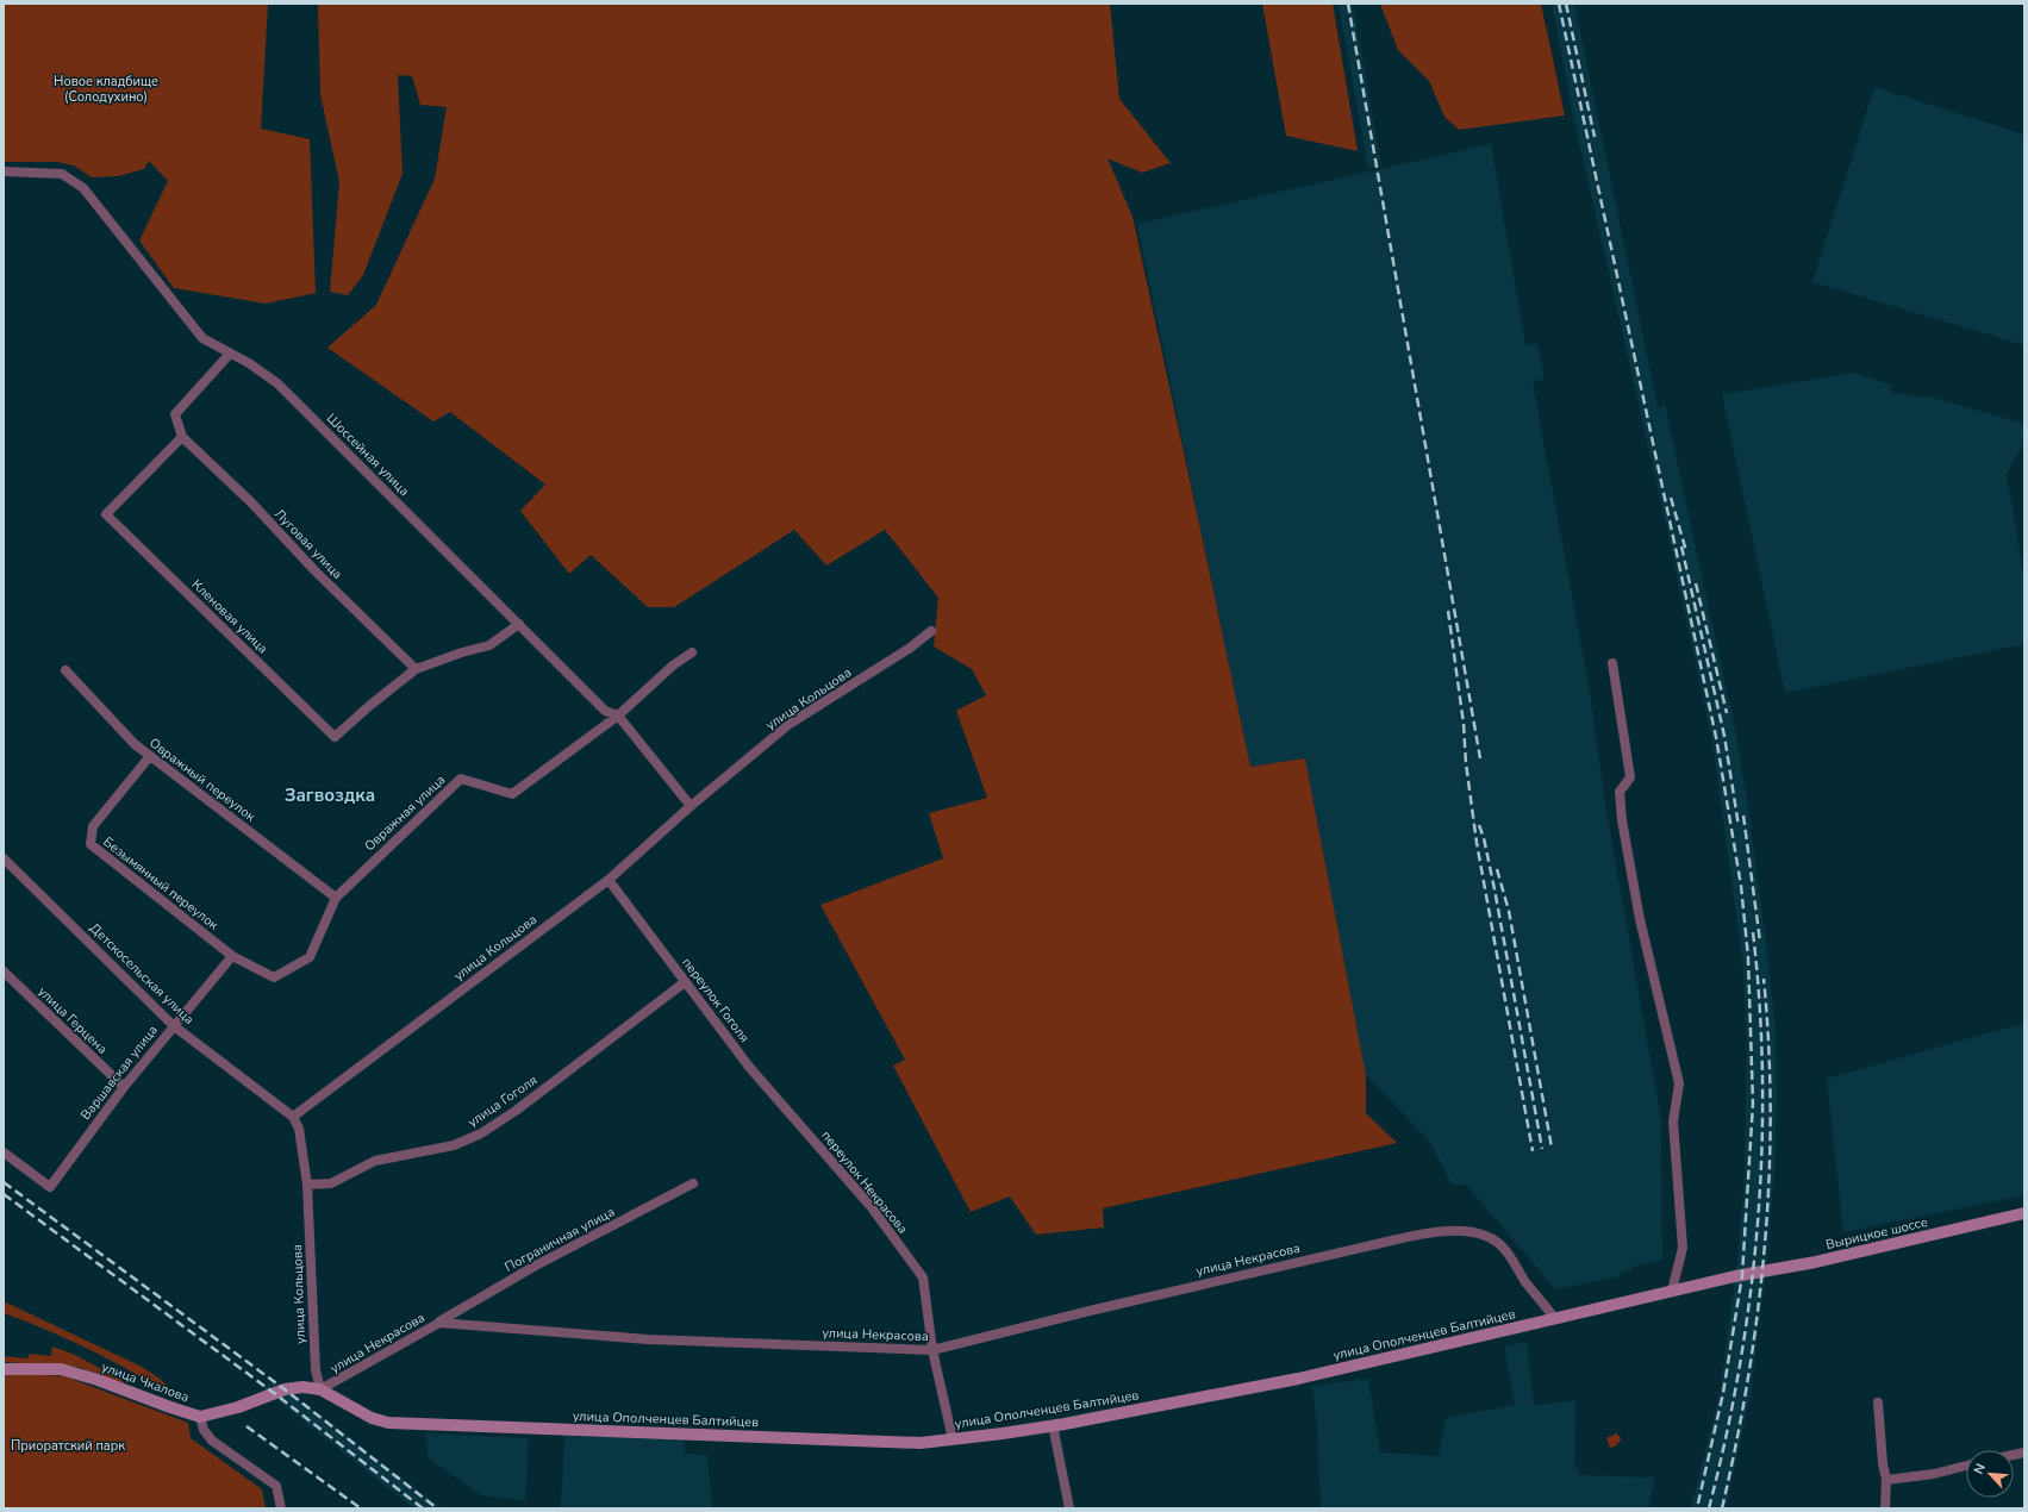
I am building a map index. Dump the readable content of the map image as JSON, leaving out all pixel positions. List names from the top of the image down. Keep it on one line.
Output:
{"streets":{"main road":["Вырицкое шоссе","улица Ополченцев Балтийцев","улица Чкалова"],"street":["Шоссейная улица","Луговая улица","Кленовая улица","улица Кольцова","Овражный переулок","Овражная улица","Безымянный переулок","Детскосельская улица","переулок Гоголя","улица Герцена","Варшавская улица","улица Гоголя","переулок Некрасова","Пограничная улица","улица Некрасова"]},"crossings":[["Шоссейная улица","улица Кольцова"],["Шоссейная улица","Овражная улица"],["Луговая улица","Кленовая улица"],["улица Кольцова","Детскосельская улица"],["улица Кольцова","переулок Гоголя"],["улица Кольцова","улица Гоголя"],["улица Кольцова","улица Некрасова"],["улица Кольцова","улица Ополченцев Балтийцев"],["Овражный переулок","Овражная улица"],["Овражный переулок","Безымянный переулок"],["Овражная улица","Безымянный переулок"],["Безымянный переулок","Варшавская улица"],["Детскосельская улица","Варшавская улица"],["переулок Гоголя","улица Гоголя"],["переулок Гоголя","переулок Некрасова"],["улица Герцена","Варшавская улица"],["переулок Некрасова","улица Некрасова"],["переулок Некрасова","улица Ополченцев Балтийцев"],["Вырицкое шоссе","улица Ополченцев Балтийцев"],["Пограничная улица","улица Некрасова"],["улица Некрасова","улица Ополченцев Балтийцев"],["улица Ополченцев Балтийцев","улица Чкалова"]],"districts":["Загвоздка"],"parks":["Новое кладбище (Солодухино)","Приоратский парк"],"north":"top left"}
